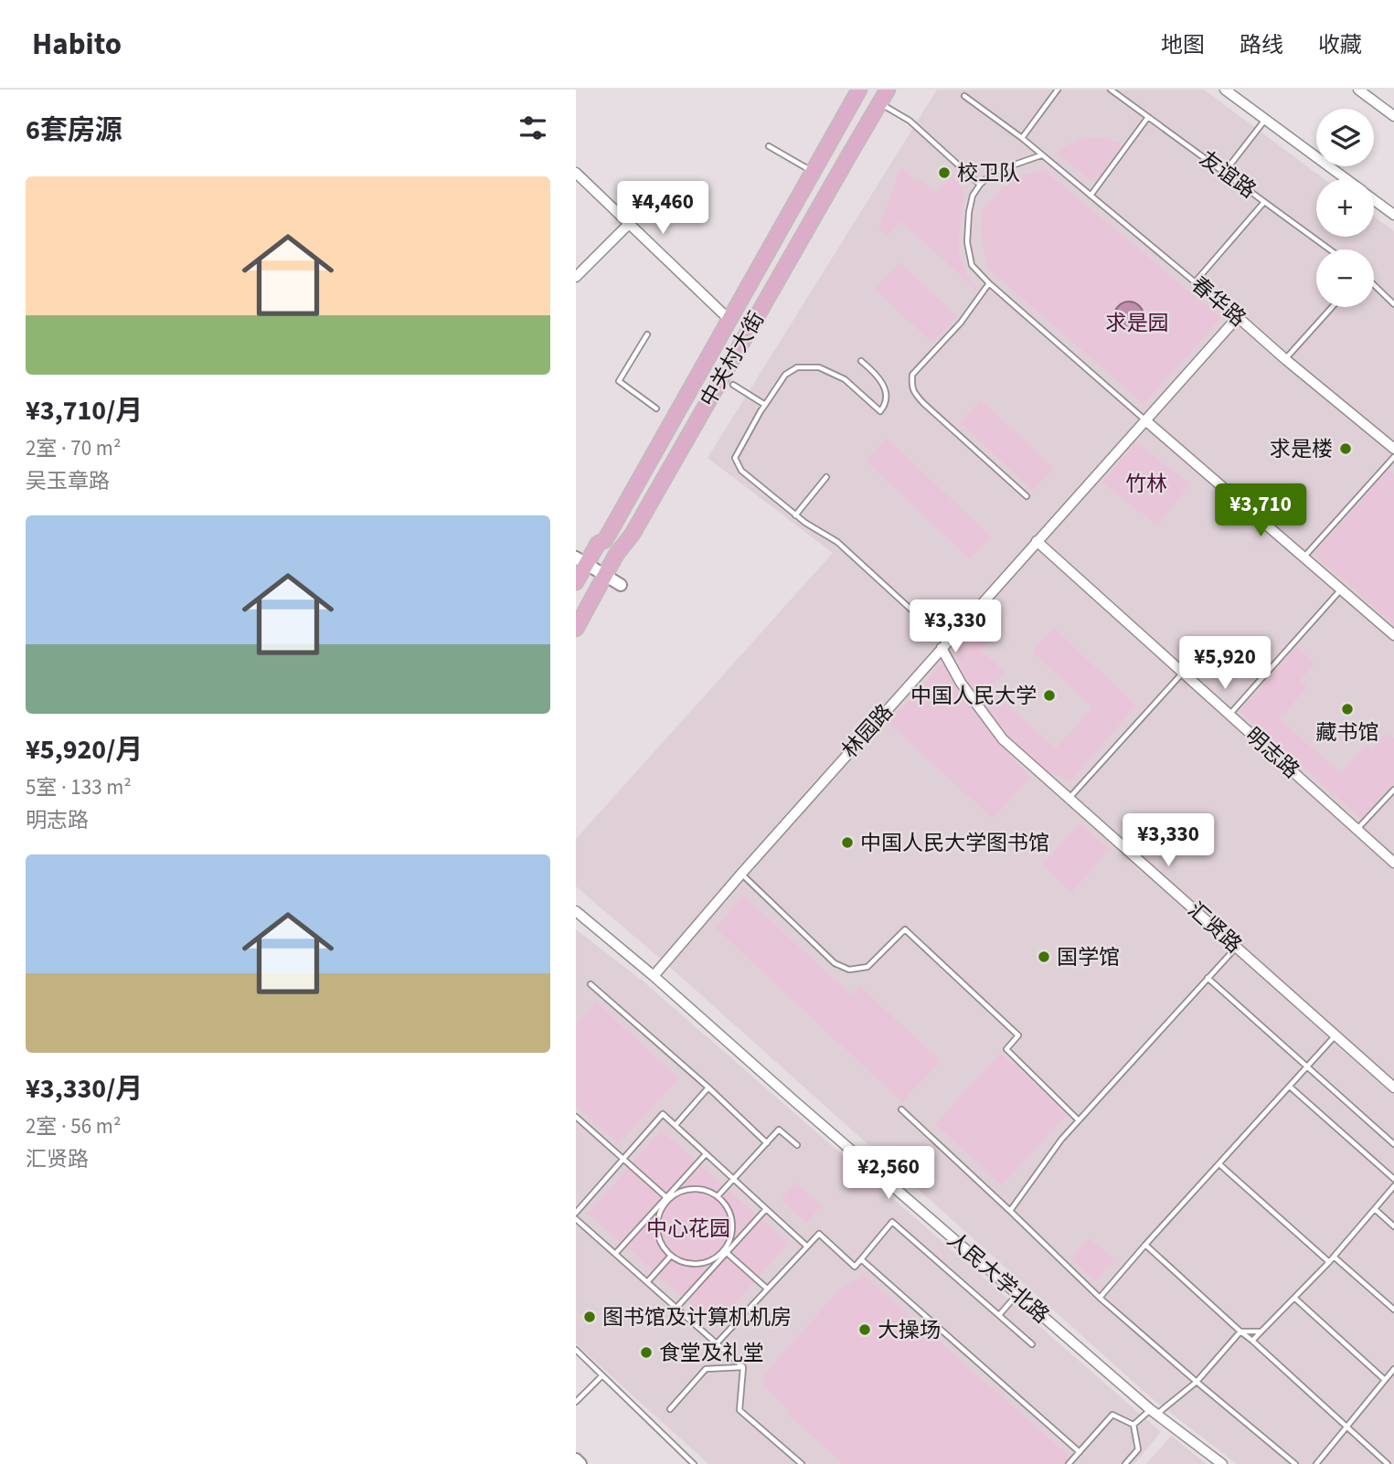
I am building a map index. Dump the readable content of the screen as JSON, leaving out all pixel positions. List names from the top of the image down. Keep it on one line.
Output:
{"streets":{"main road":["中关村大街"],"street":["春华路","林园路","明志路","汇贤路","人民大学北路"],"lane":["友谊路"]},"crossings":[["春华路","林园路"],["林园路","明志路"],["林园路","汇贤路"],["林园路","人民大学北路"]],"parks":["求是园","竹林","中心花园"],"places":["校卫队","求是楼","中国人民大学","藏书馆","中国人民大学图书馆","国学馆","图书馆及计算机机房","大操场","食堂及礼堂"],"page":{"header":"Habito","nav":["地图","路线","收藏"],"heading":"6套房源","map_buttons":["+","−"],"list":[{"name":"¥3,710/月","note":"2室 · 70 m² · 吴玉章路"},{"name":"¥5,920/月","note":"5室 · 133 m² · 明志路"},{"name":"¥3,330/月","note":"2室 · 56 m² · 汇贤路"}],"price":["¥4,460","¥3,710","¥3,330","¥5,920","¥3,330","¥2,560"]}}
